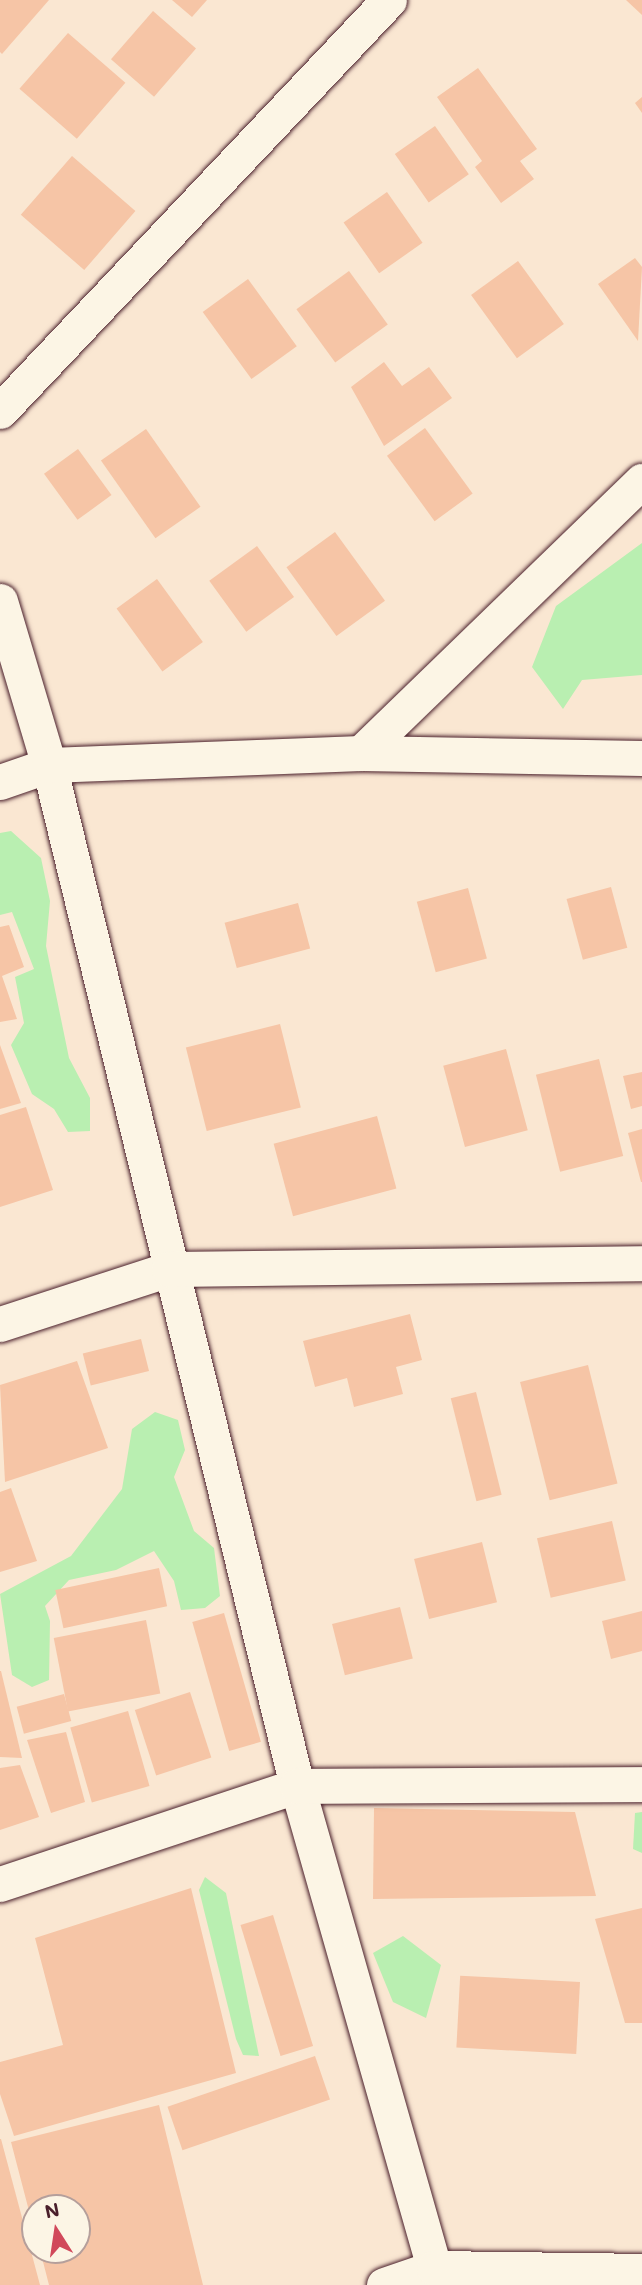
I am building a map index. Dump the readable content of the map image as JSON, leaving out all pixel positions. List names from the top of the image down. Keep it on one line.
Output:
{"north":"top"}
